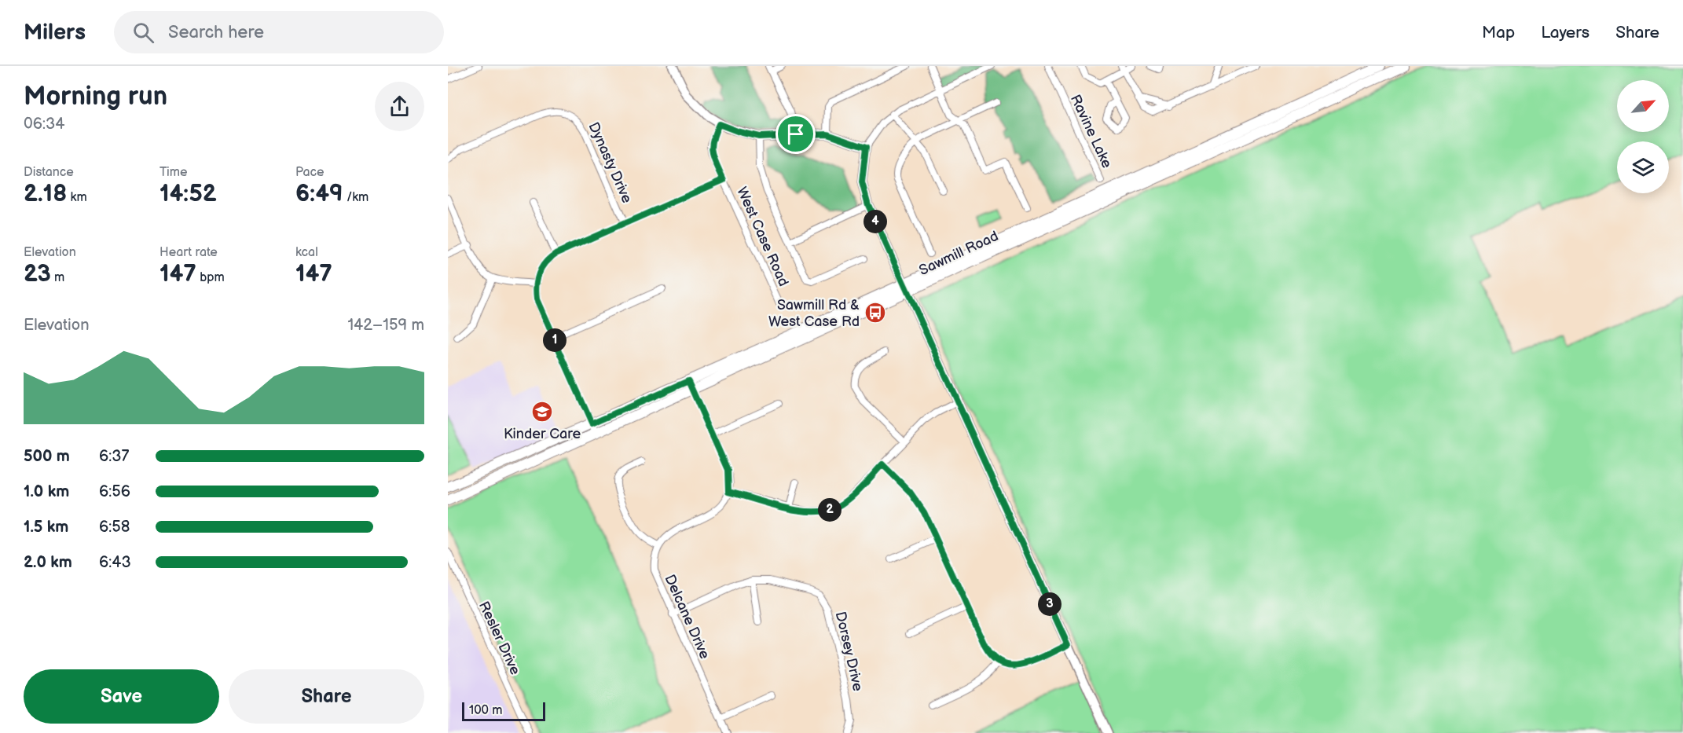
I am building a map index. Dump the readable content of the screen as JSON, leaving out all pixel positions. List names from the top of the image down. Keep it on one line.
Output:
{"streets":{"main road":["Sawmill Road"],"street":["Ravine Lake","Dynasty Drive","West Case Road","Delcane Drive","Resler Drive","Dorsey Drive"]},"places":{"bus stop":["Sawmill Rd & West Case Rd"],"school or university":["Kinder Care"]},"scale_bar":"100 m","north":"top right","page":{"header":"Milers","search":"Search here","nav":["Map","Layers","Share"],"heading":["Morning run","06:34"],"stats":[["Distance","2.18 km"],["Time","14:52"],["Pace","6:49 /km"],["Elevation","23 m"],["Heart rate","147 bpm"],["kcal","147"]],"pins":["4","1","2","3"],"chart":["Elevation","142–159 m"],"list":[{"name":"500 m","note":"6:37"},{"name":"1.0 km","note":"6:56"},{"name":"1.5 km","note":"6:58"},{"name":"2.0 km","note":"6:43"}],"buttons":["Save","Share"],"scale":"100 m"}}
